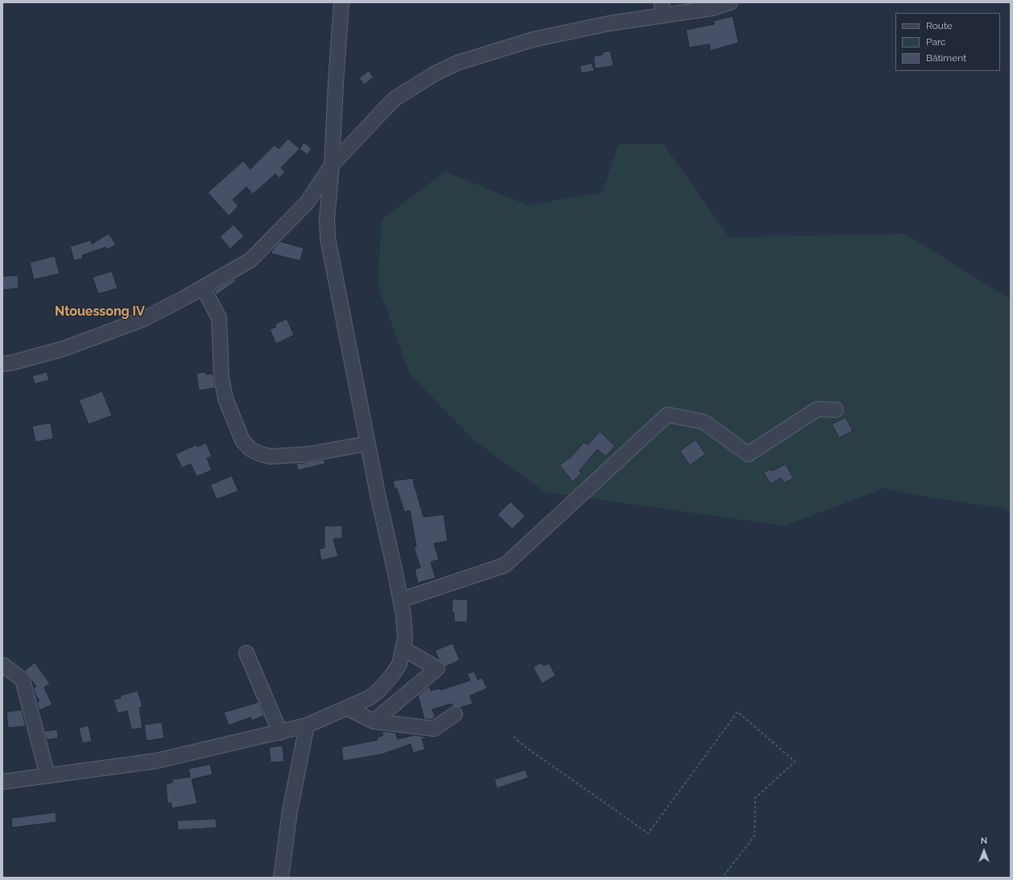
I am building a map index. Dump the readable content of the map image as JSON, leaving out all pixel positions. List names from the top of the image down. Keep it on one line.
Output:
{"districts":["Ntouessong IV"],"legend":["Route","Parc","Bâtiment"],"north":"top"}
